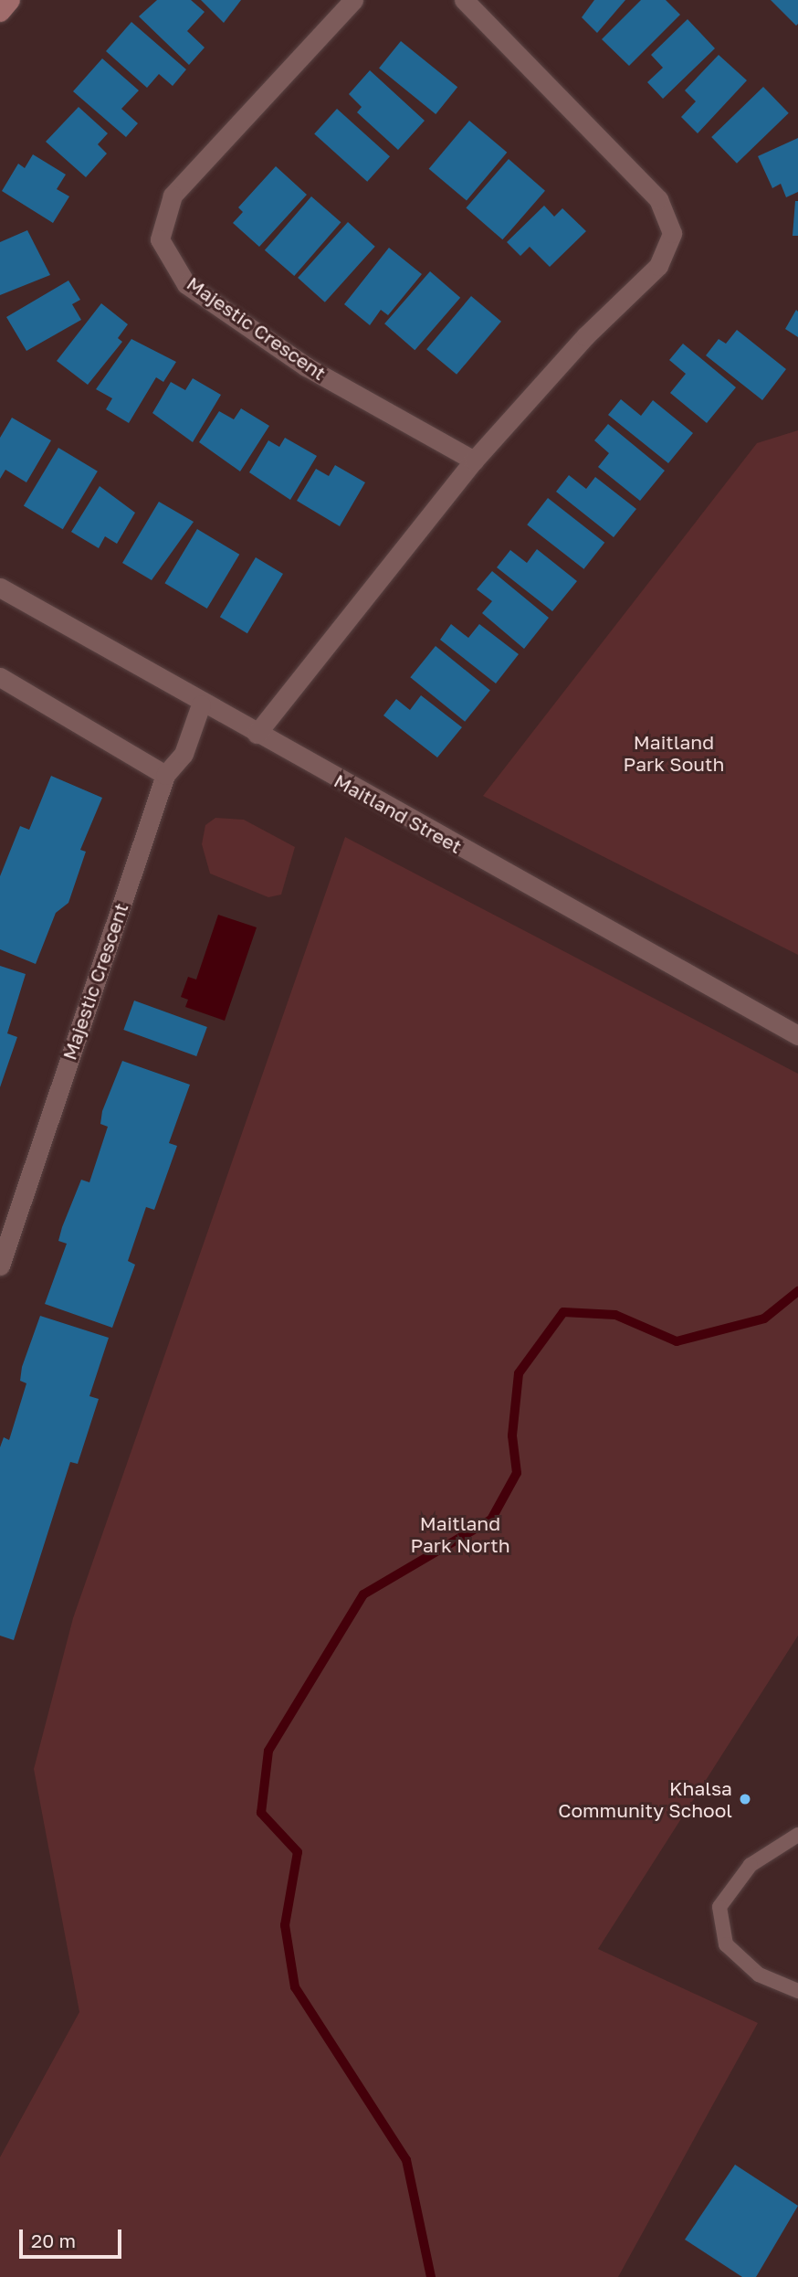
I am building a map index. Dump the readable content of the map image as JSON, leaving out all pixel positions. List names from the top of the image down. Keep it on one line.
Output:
{"streets":{"street":["Majestic Crescent","Maitland Street"]},"crossings":[["Majestic Crescent","Maitland Street"]],"parks":["Maitland Park South","Maitland Park North"],"places":["Khalsa Community School"],"scale_bar":"20 m"}
